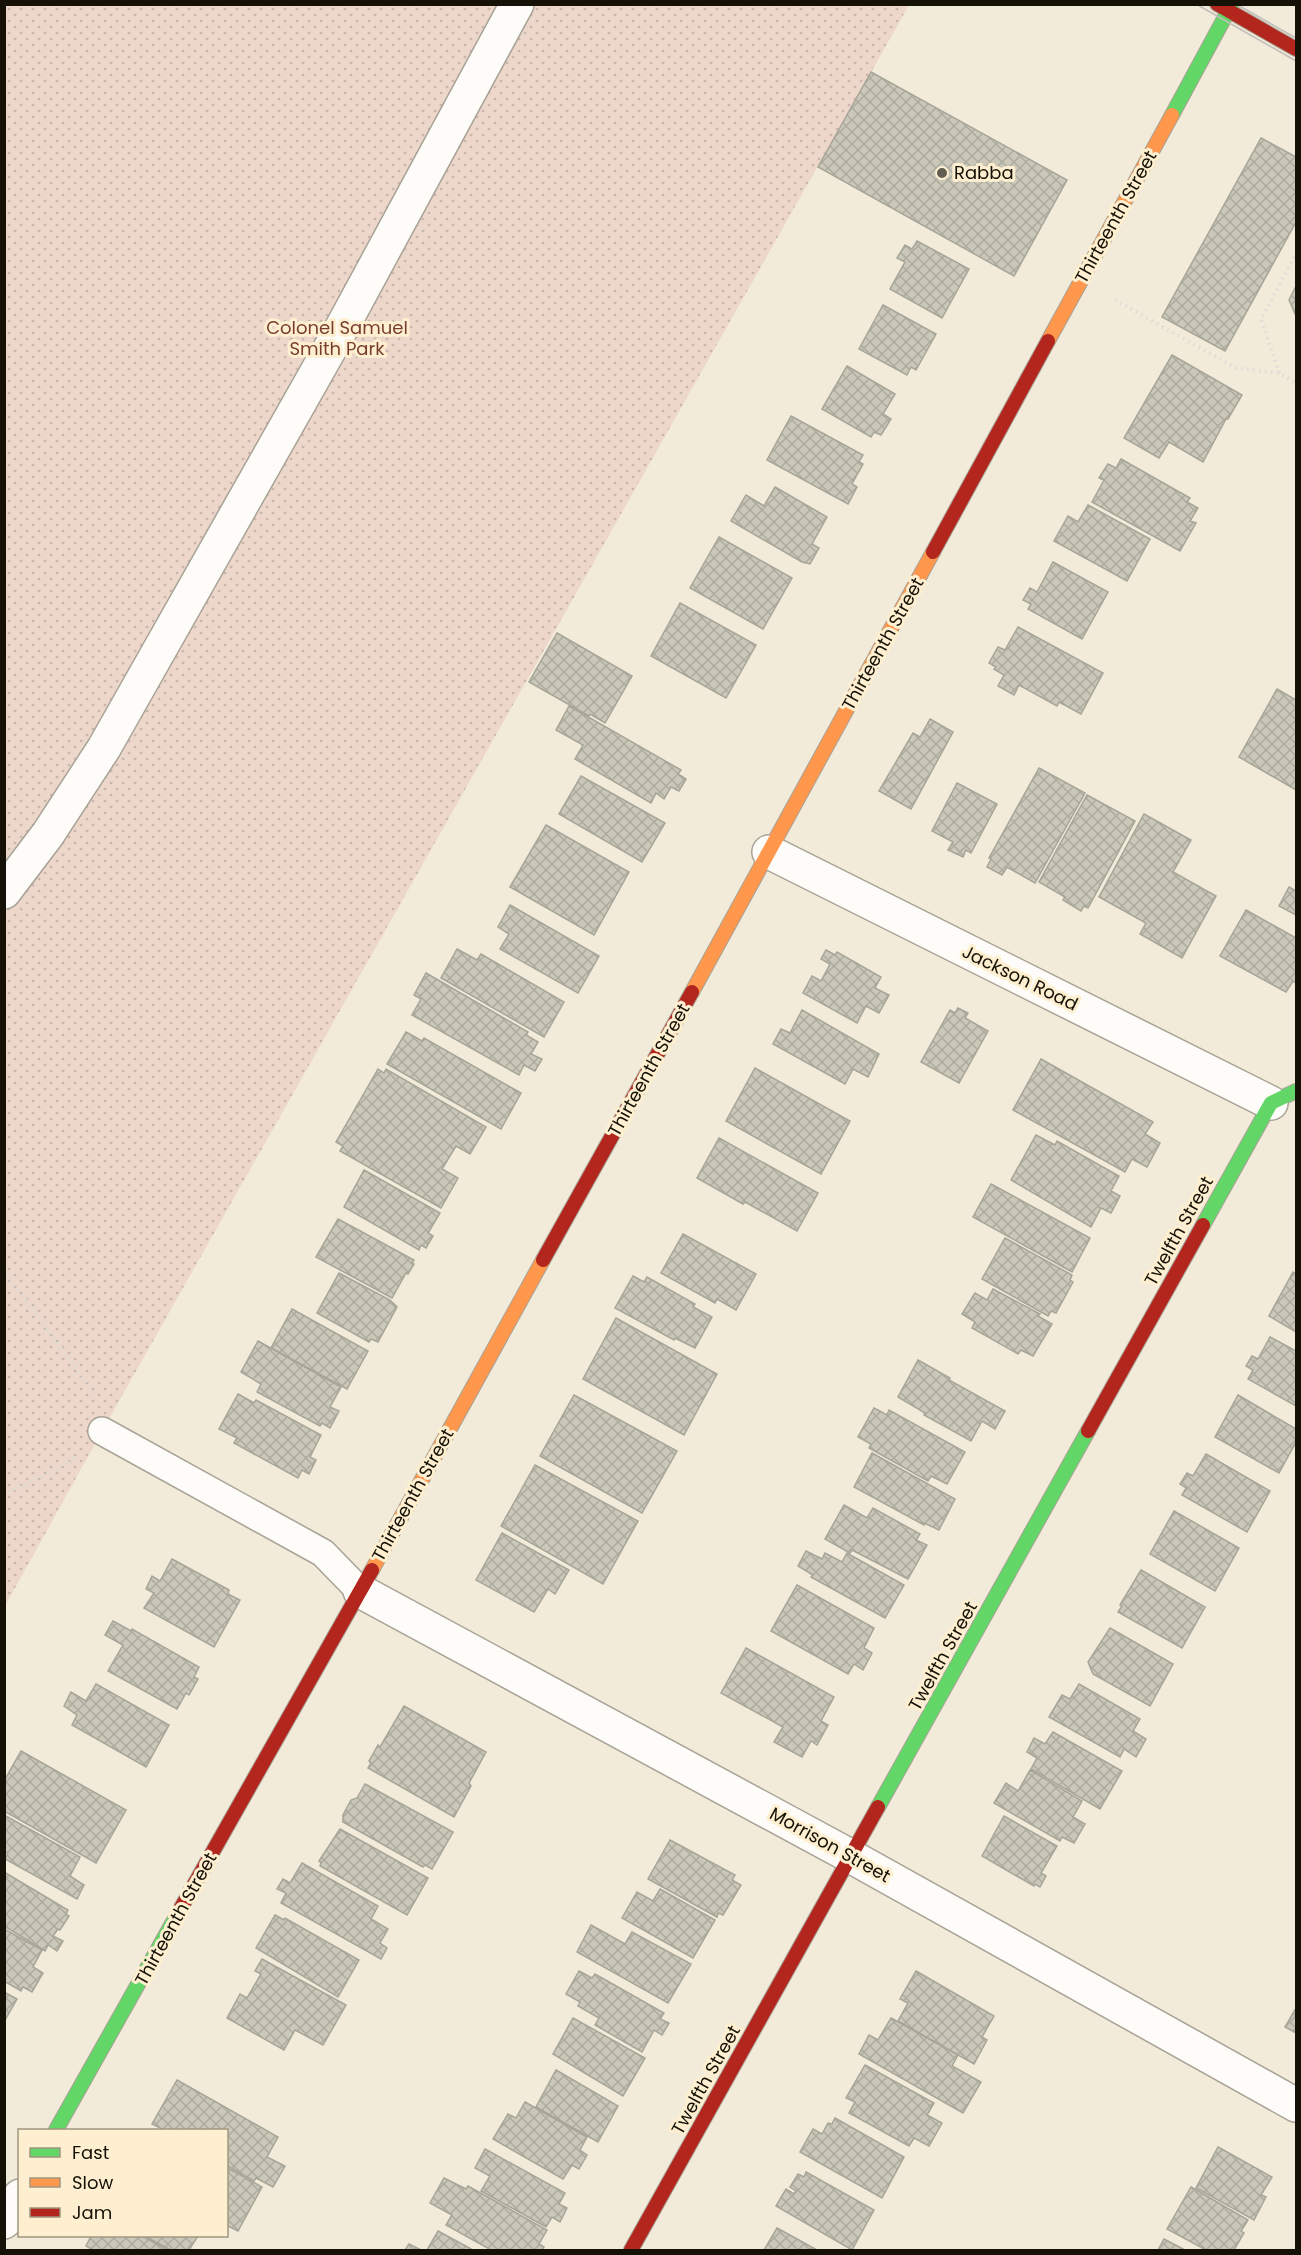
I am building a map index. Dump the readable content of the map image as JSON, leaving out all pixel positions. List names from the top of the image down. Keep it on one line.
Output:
{"streets":{"street":["Thirteenth Street","Jackson Road","Twelfth Street","Morrison Street"]},"crossings":[["Thirteenth Street","Jackson Road"],["Thirteenth Street","Morrison Street"],["Jackson Road","Twelfth Street"],["Twelfth Street","Morrison Street"]],"parks":["Colonel Samuel Smith Park"],"places":["Rabba"],"legend":["Fast","Slow","Jam"]}
